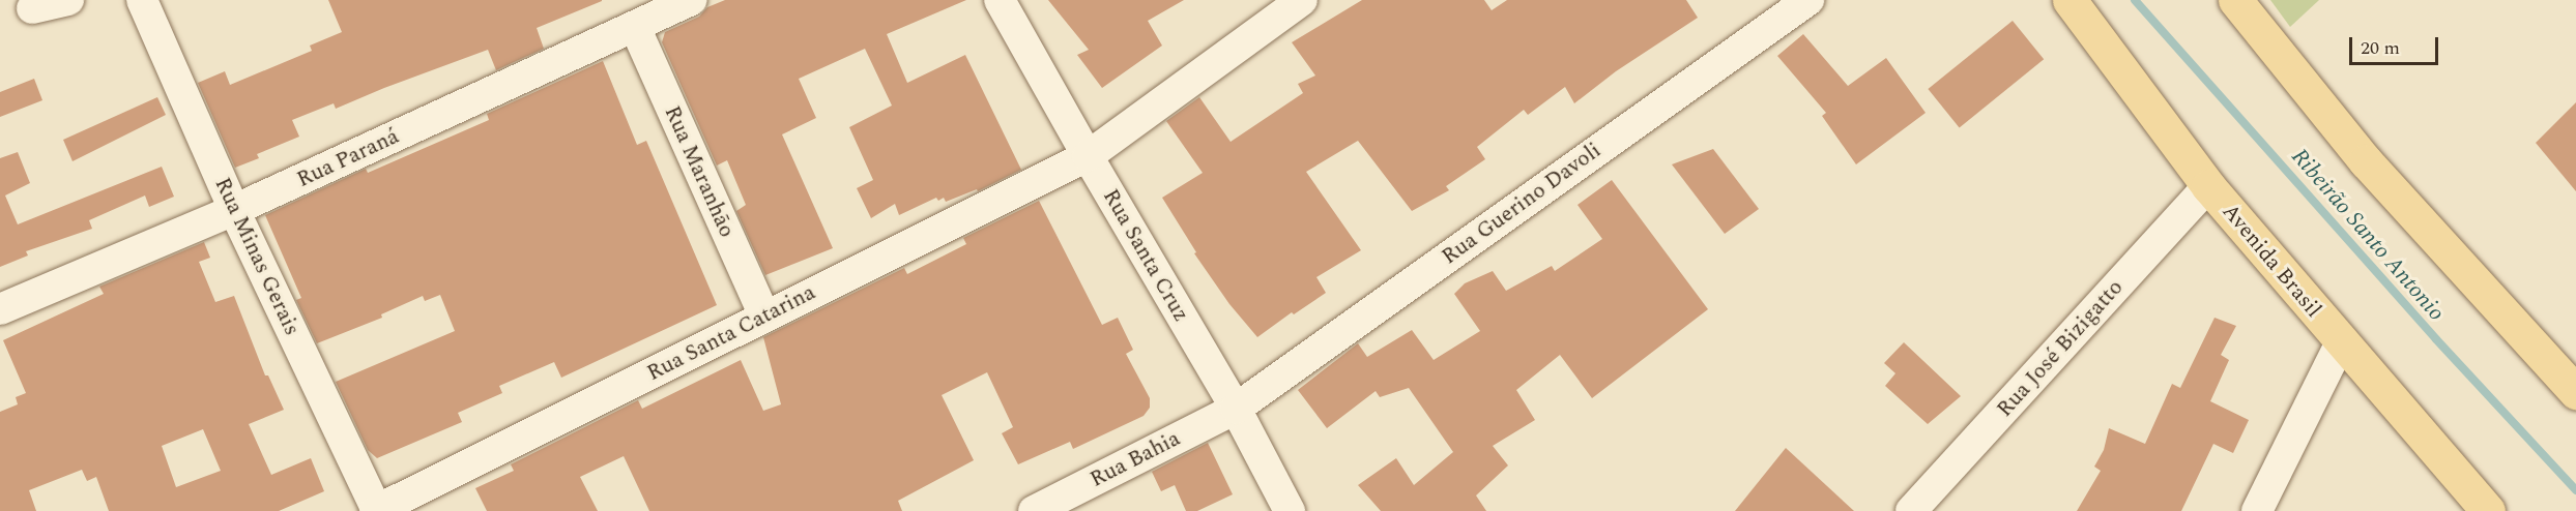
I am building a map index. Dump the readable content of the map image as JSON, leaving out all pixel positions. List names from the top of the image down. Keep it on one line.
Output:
{"streets":{"main road":["Avenida Brasil"],"street":["Rua Paraná","Rua Maranhão","Rua Guerino Davoli","Rua Santa Cruz","Rua Minas Gerais","Rua Santa Catarina","Rua José Bizigatto","Rua Bahia"]},"crossings":[["Rua Paraná","Rua Maranhão"],["Rua Paraná","Rua Minas Gerais"],["Rua Maranhão","Rua Santa Catarina"],["Rua Guerino Davoli","Rua Santa Cruz"],["Rua Guerino Davoli","Rua Bahia"],["Rua Santa Cruz","Rua Santa Catarina"],["Rua Santa Cruz","Rua Bahia"],["Rua Minas Gerais","Rua Santa Catarina"],["Avenida Brasil","Rua José Bizigatto"]],"water":["Ribeirão Santo Antonio"],"scale_bar":"20 m"}
